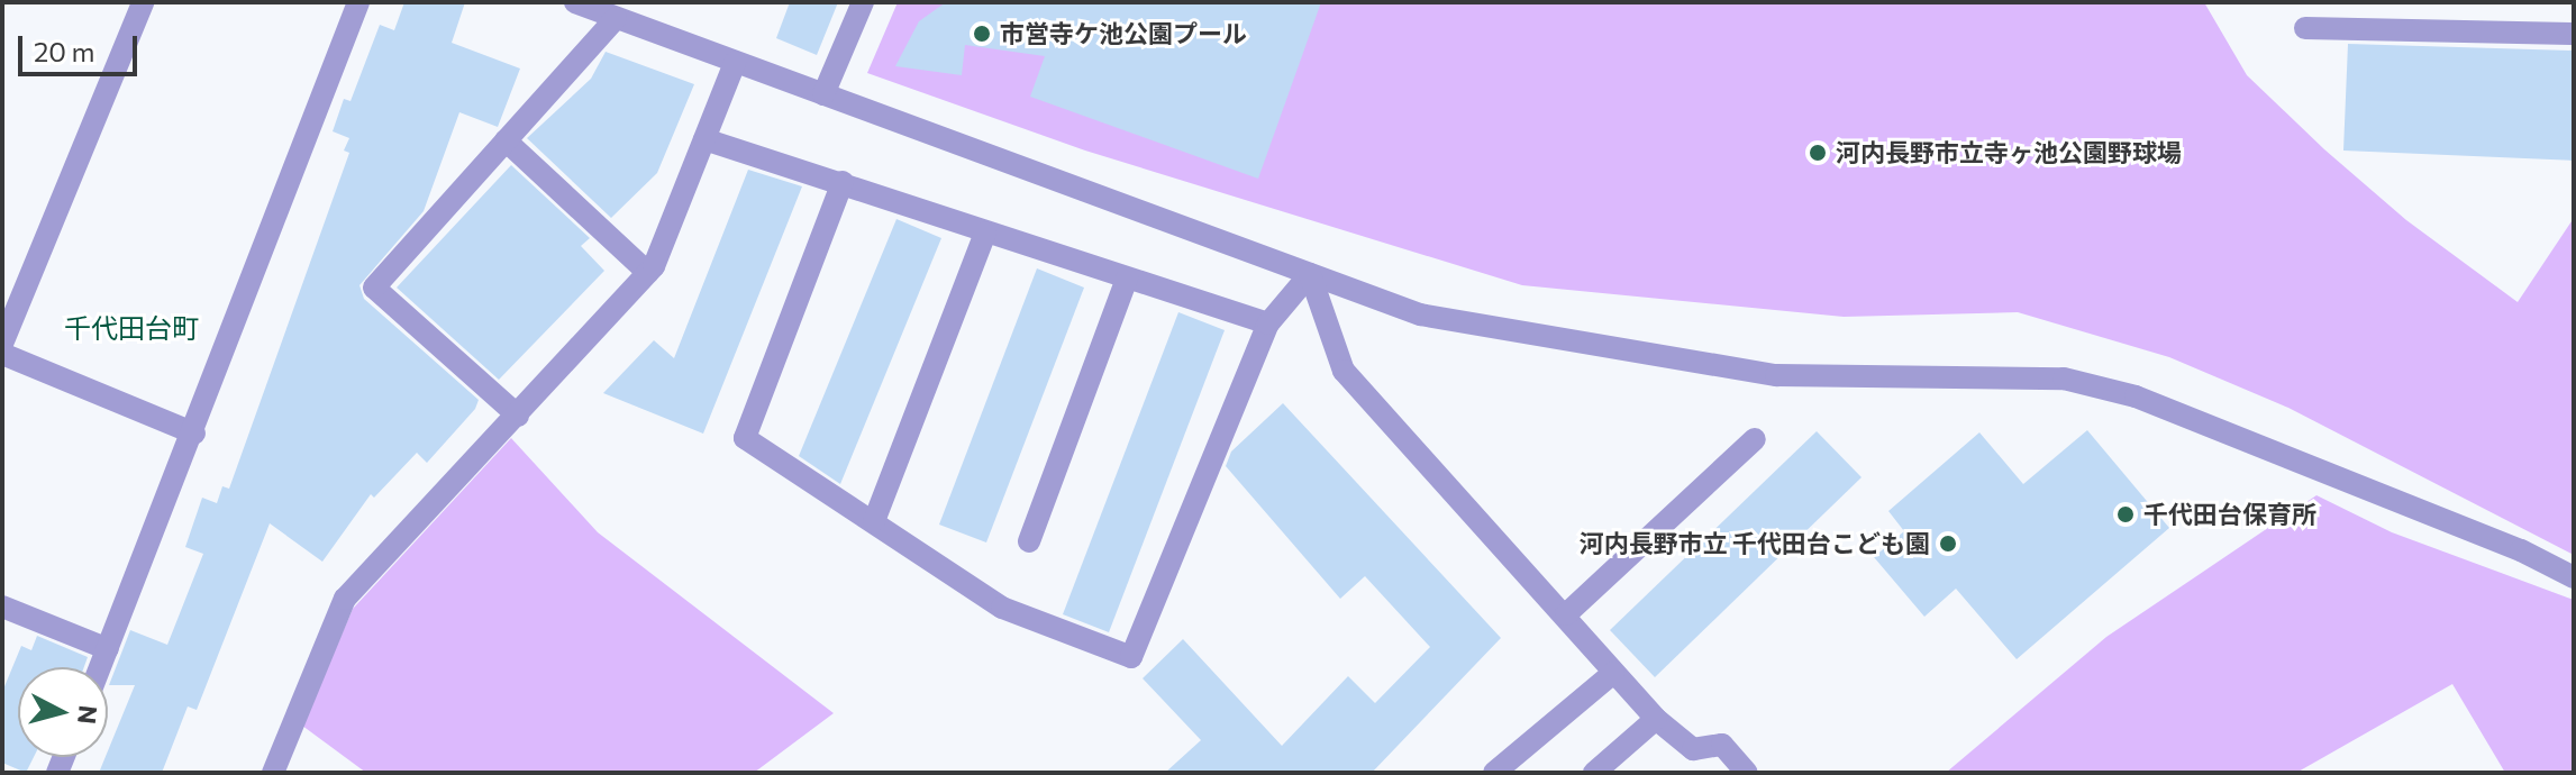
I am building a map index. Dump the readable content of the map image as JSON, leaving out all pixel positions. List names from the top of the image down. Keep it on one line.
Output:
{"districts":["千代田台町"],"places":["市営寺ケ池公園プール","河内長野市立寺ヶ池公園野球場","千代田台保育所","河内長野市立 千代田台こども園"],"scale_bar":"20 m","north":"right"}
